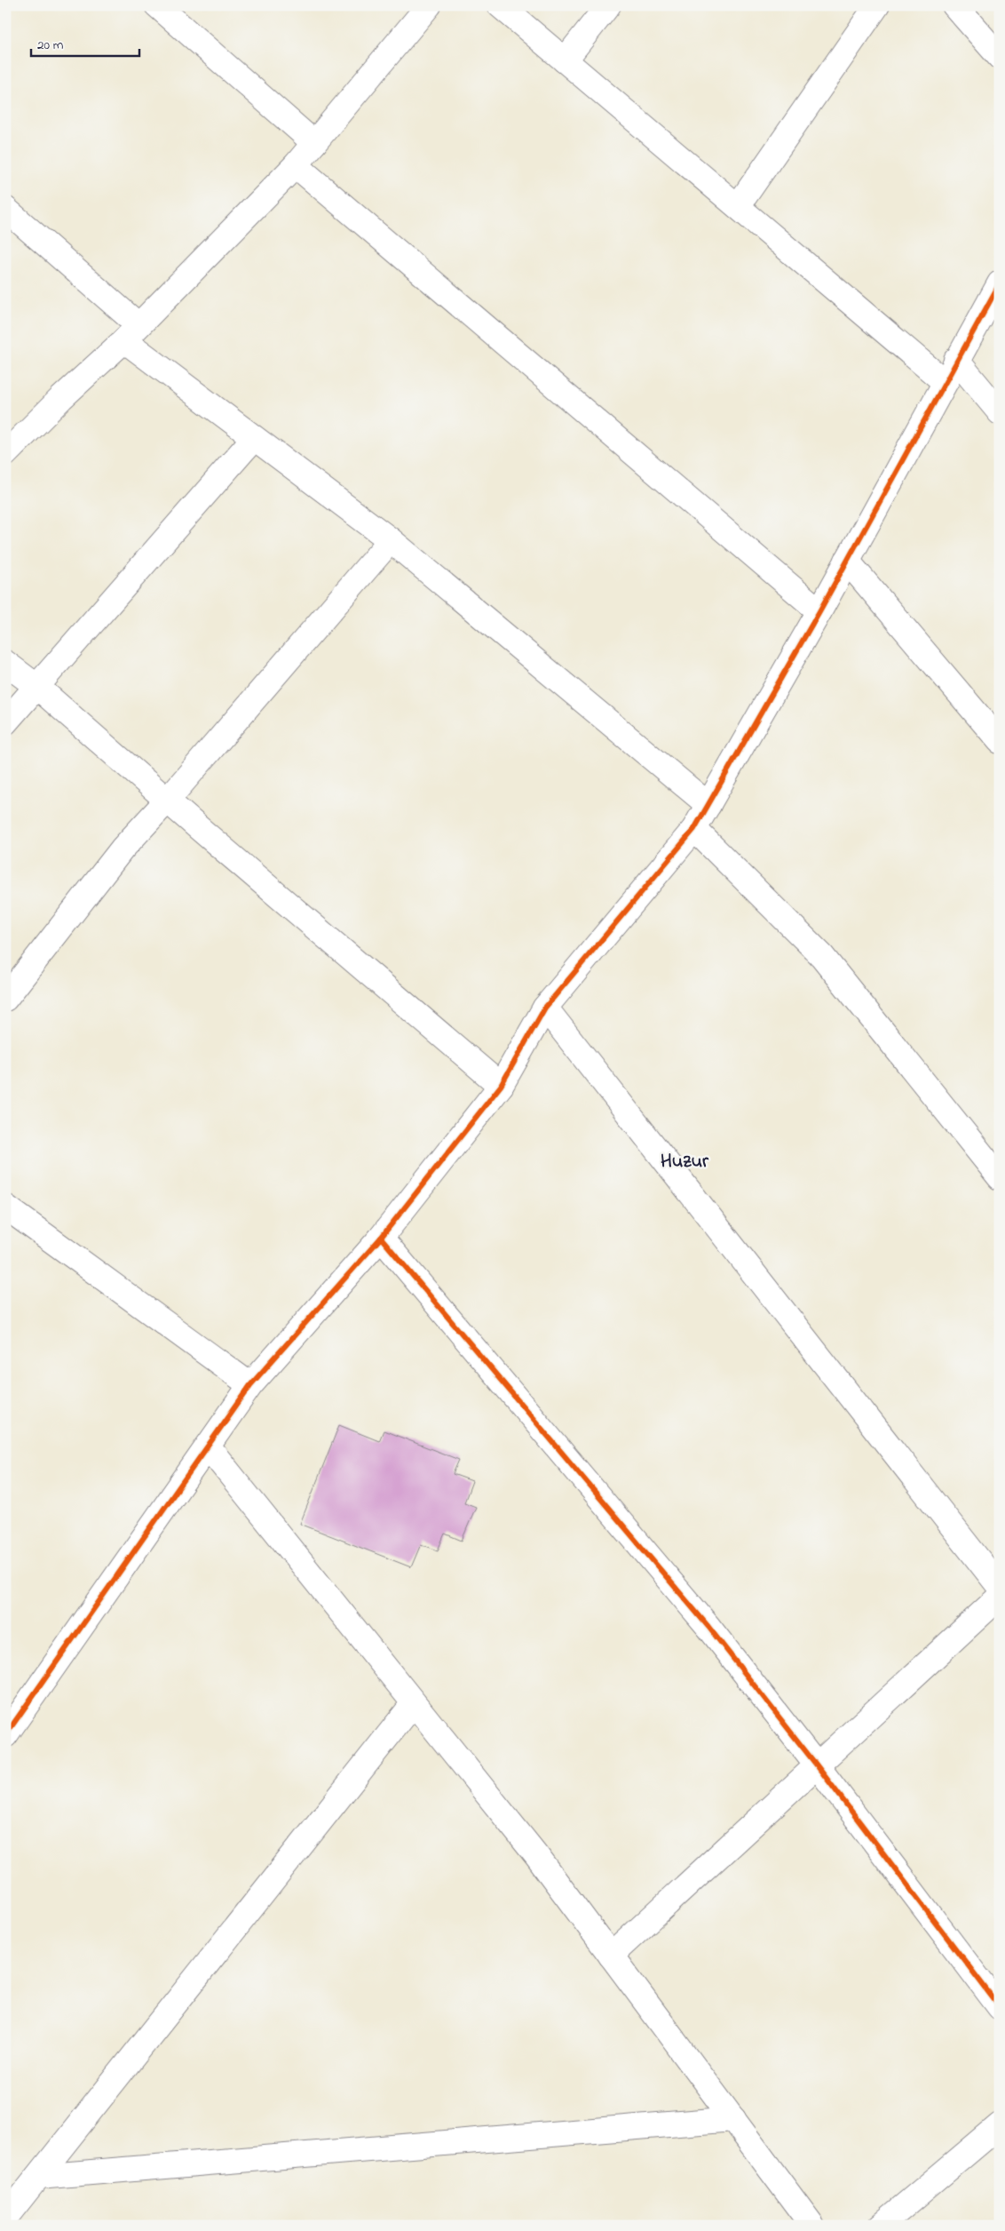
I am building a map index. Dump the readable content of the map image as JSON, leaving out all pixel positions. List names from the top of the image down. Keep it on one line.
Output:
{"districts":["Huzur"],"scale_bar":"20 m"}
